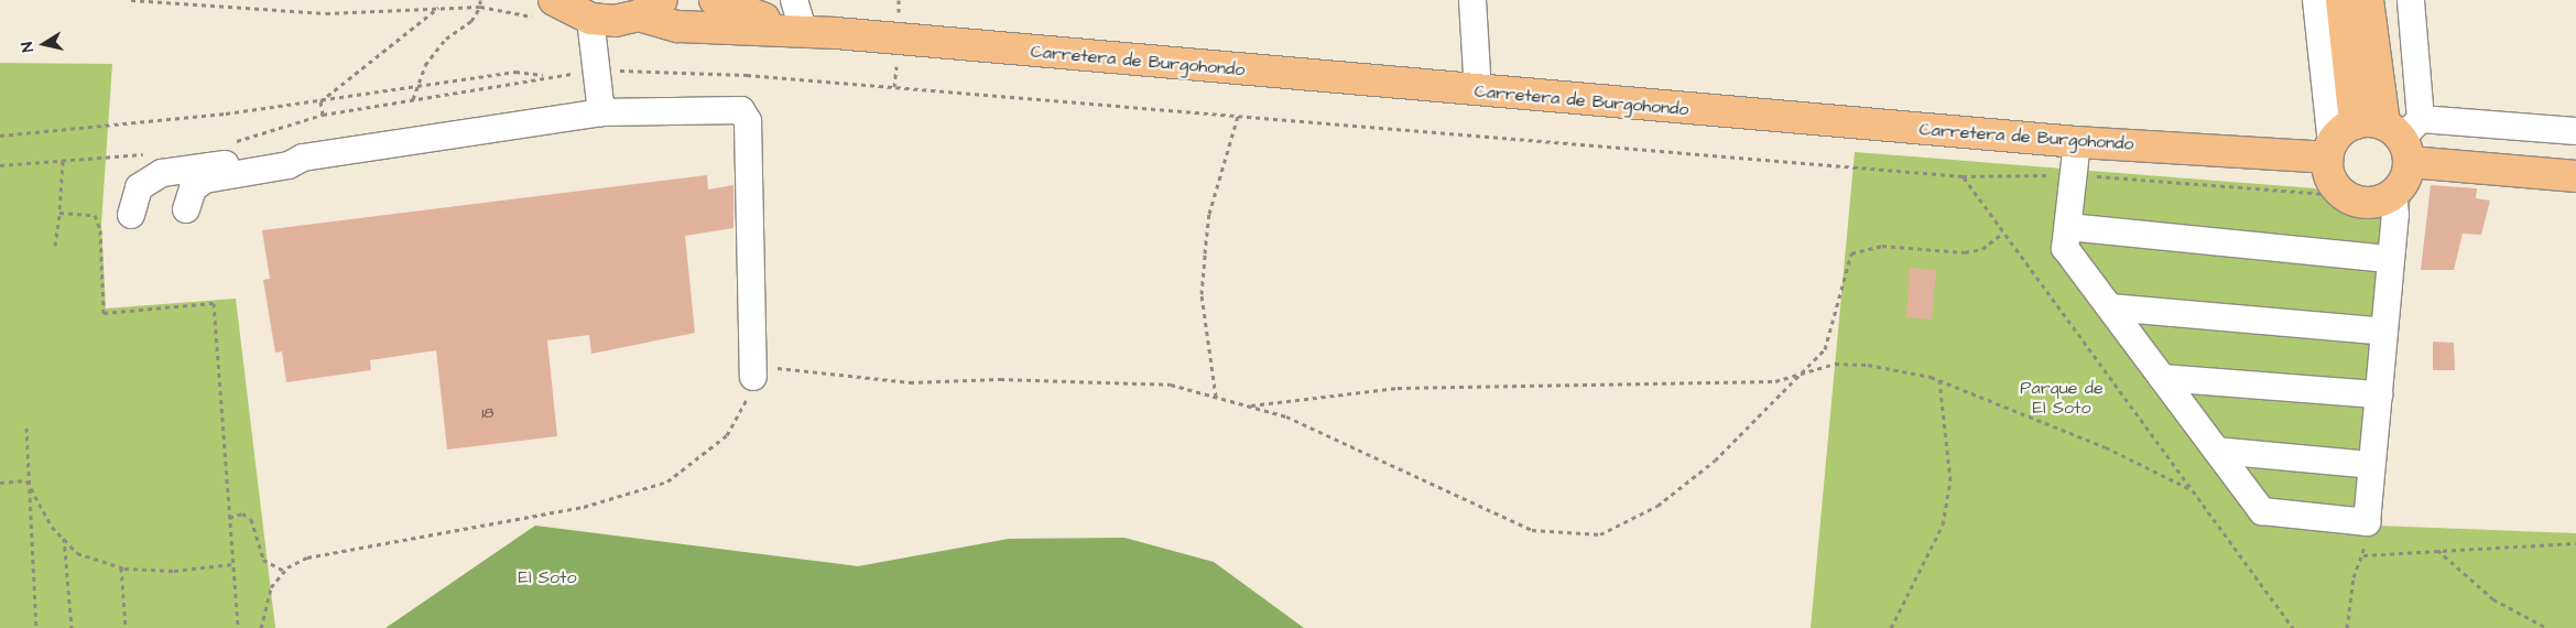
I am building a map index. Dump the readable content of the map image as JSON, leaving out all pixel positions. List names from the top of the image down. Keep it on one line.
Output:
{"streets":{"main road":["Carretera de Burgohondo"]},"parks":["Parque de El Soto","El Soto"],"house_numbers":["18"],"north":"left"}
